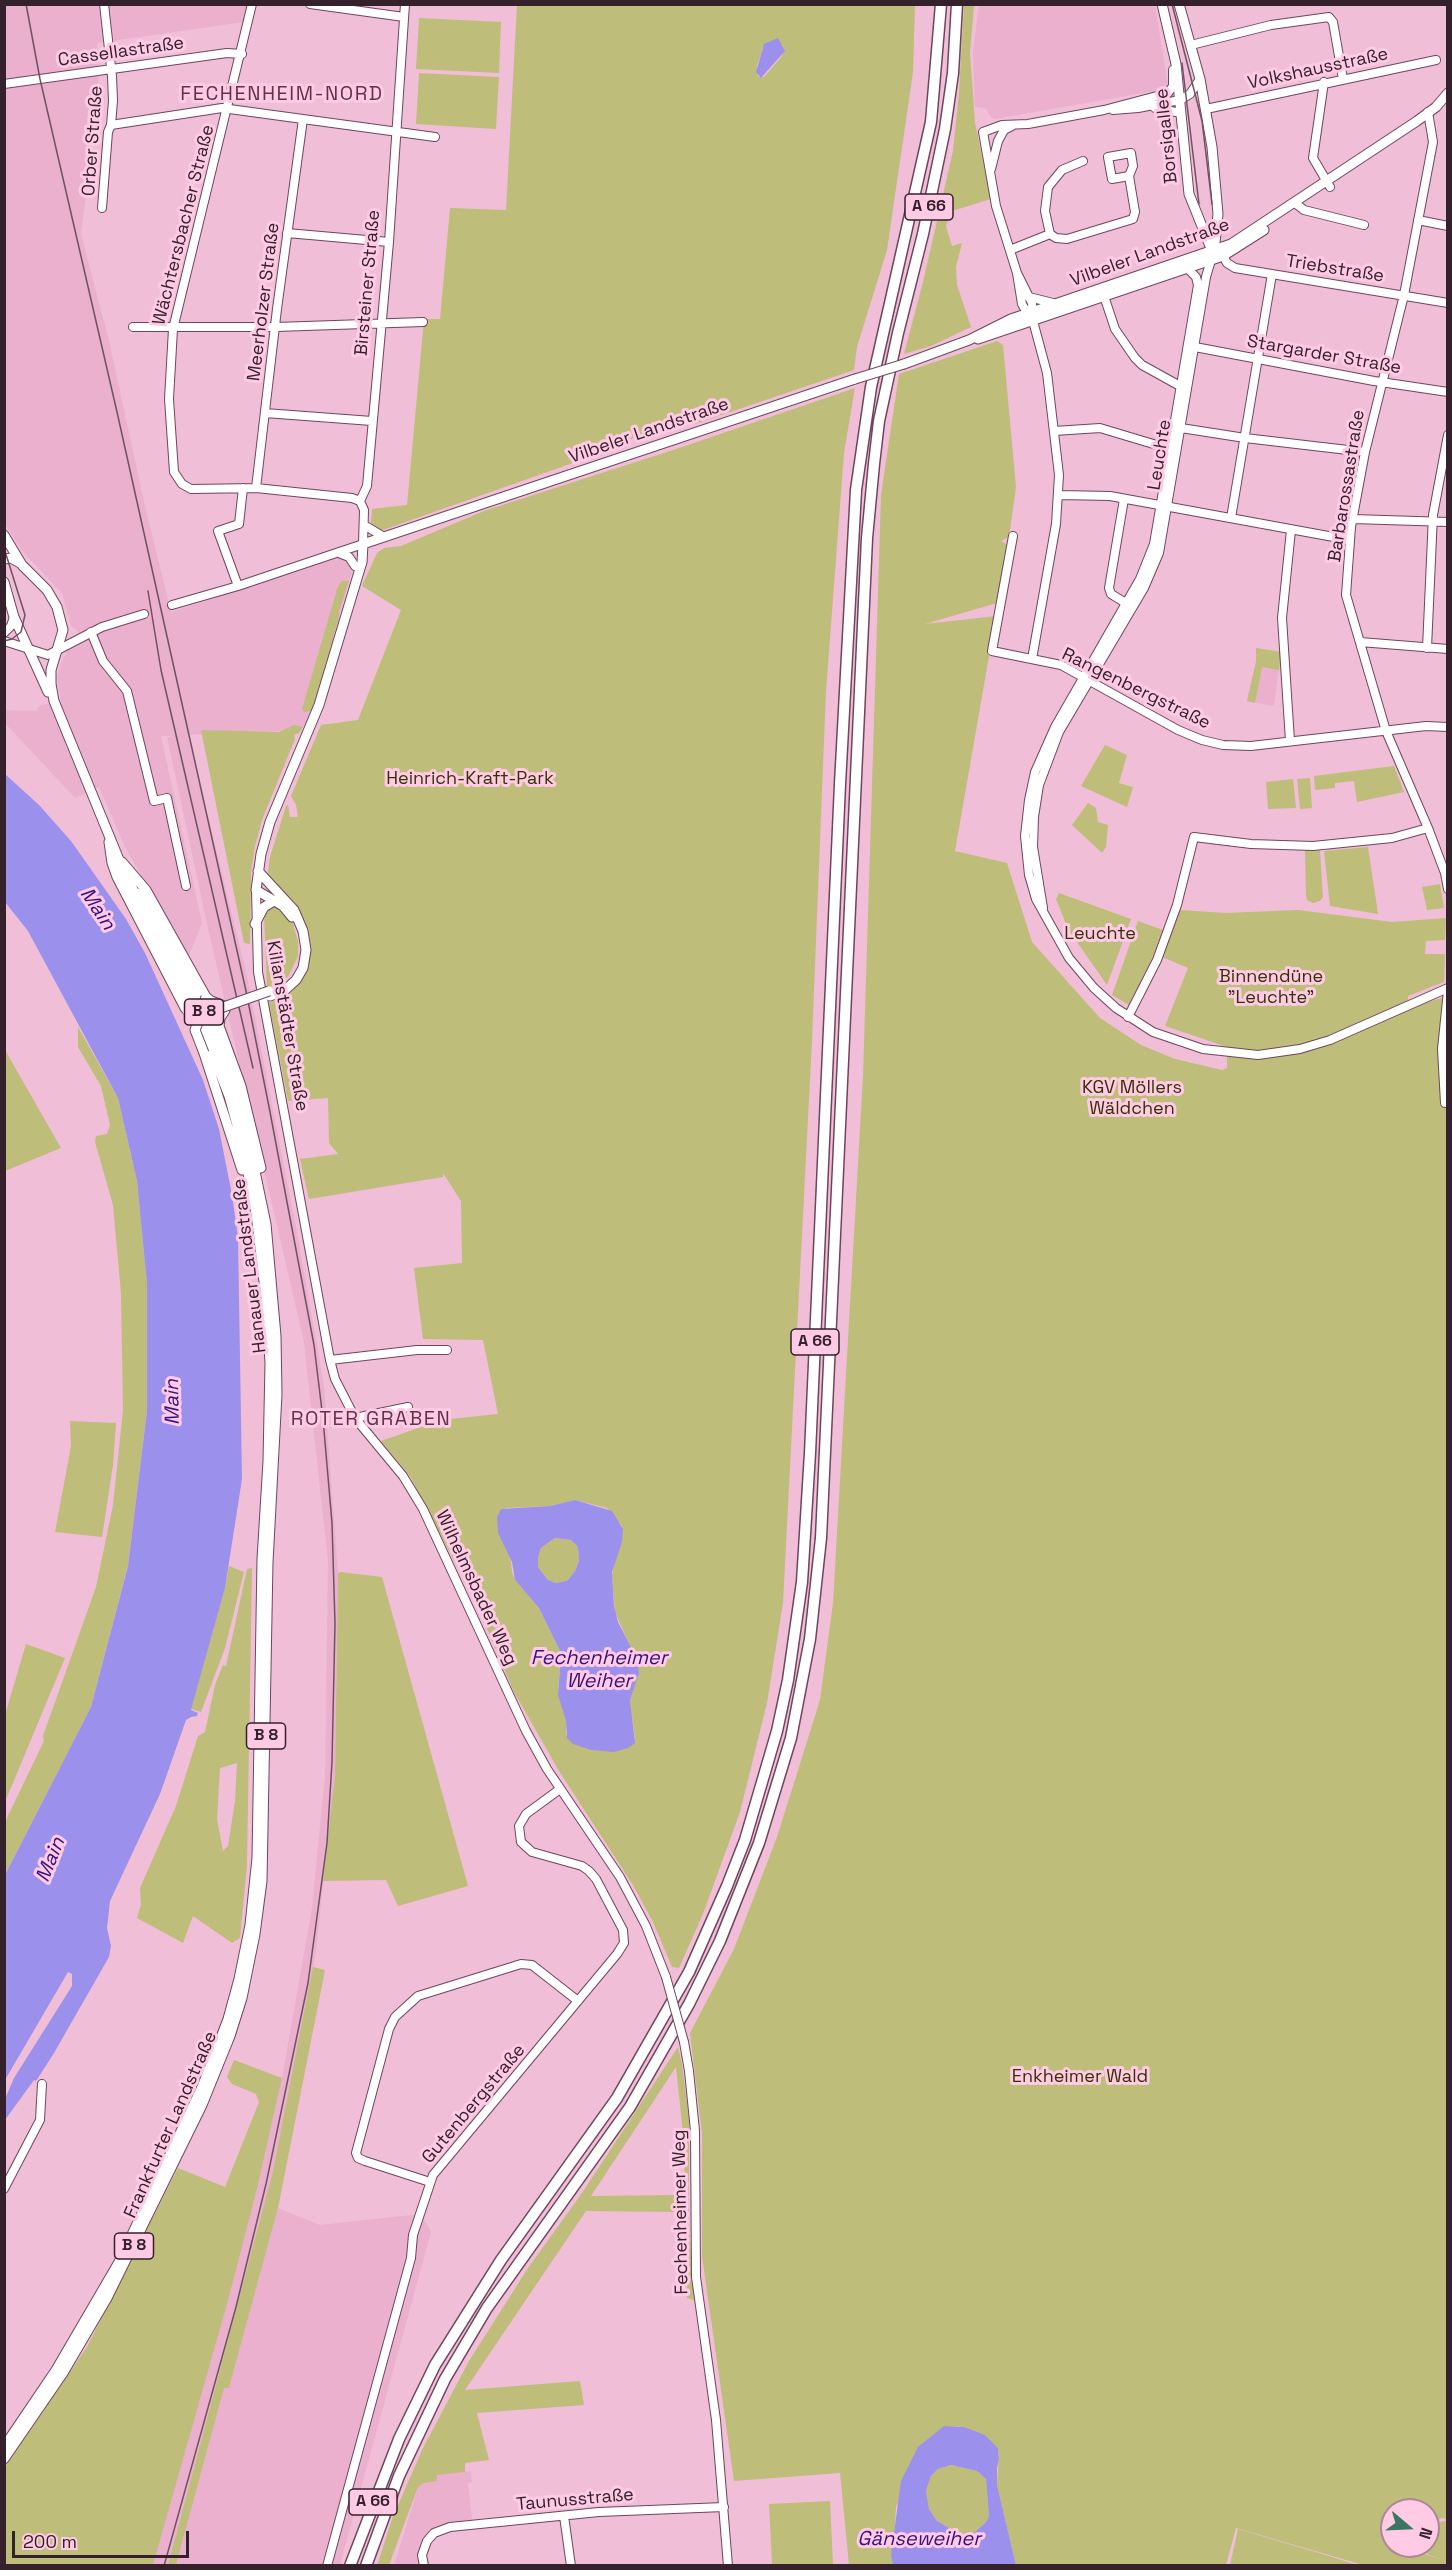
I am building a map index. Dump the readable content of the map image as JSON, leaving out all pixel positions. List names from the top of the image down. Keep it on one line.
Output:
{"streets":{"highway":["A 66"],"main road":["Borsigallee","Vilbeler Landstraße","Birsteiner Straße","B 8","Kilianstädter Straße","Hanauer Landstraße","Frankfurter Landstraße"],"street":["Cassellastraße","Volkshausstraße","Orber Straße","Wächtersbacher Straße","Triebstraße","Meerholzer Straße","Stargarder Straße","Leuchte","Barbarossastraße","Rangenbergstraße","Wilhelmsbader Weg","Gutenbergstraße","Fechenheimer Weg","Taunusstraße"]},"crossings":[["Cassellastraße","Orber Straße"],["Cassellastraße","Wächtersbacher Straße"],["Borsigallee","Vilbeler Landstraße"],["Borsigallee","Triebstraße"],["Borsigallee","Leuchte"],["Vilbeler Landstraße","Triebstraße"],["Vilbeler Landstraße","Birsteiner Straße"],["Vilbeler Landstraße","Leuchte"],["Vilbeler Landstraße","Barbarossastraße"],["Triebstraße","Leuchte"],["Triebstraße","Barbarossastraße"],["Birsteiner Straße","Kilianstädter Straße"],["Stargarder Straße","Leuchte"],["Stargarder Straße","Barbarossastraße"],["Leuchte","Rangenbergstraße"],["Barbarossastraße","Rangenbergstraße"],["Kilianstädter Straße","Wilhelmsbader Weg"],["Hanauer Landstraße","Frankfurter Landstraße"],["Wilhelmsbader Weg","Gutenbergstraße"],["Wilhelmsbader Weg","Fechenheimer Weg"],["Fechenheimer Weg","Taunusstraße"]],"districts":["FECHENHEIM-NORD","ROTER GRABEN"],"water":["Main","Fechenheimer Weiher","Gänseweiher"],"parks":["Heinrich-Kraft-Park","Leuchte","Binnendüne \"Leuchte\"","KGV Möllers Wäldchen","Enkheimer Wald"],"scale_bar":"200 m","north":"right"}
